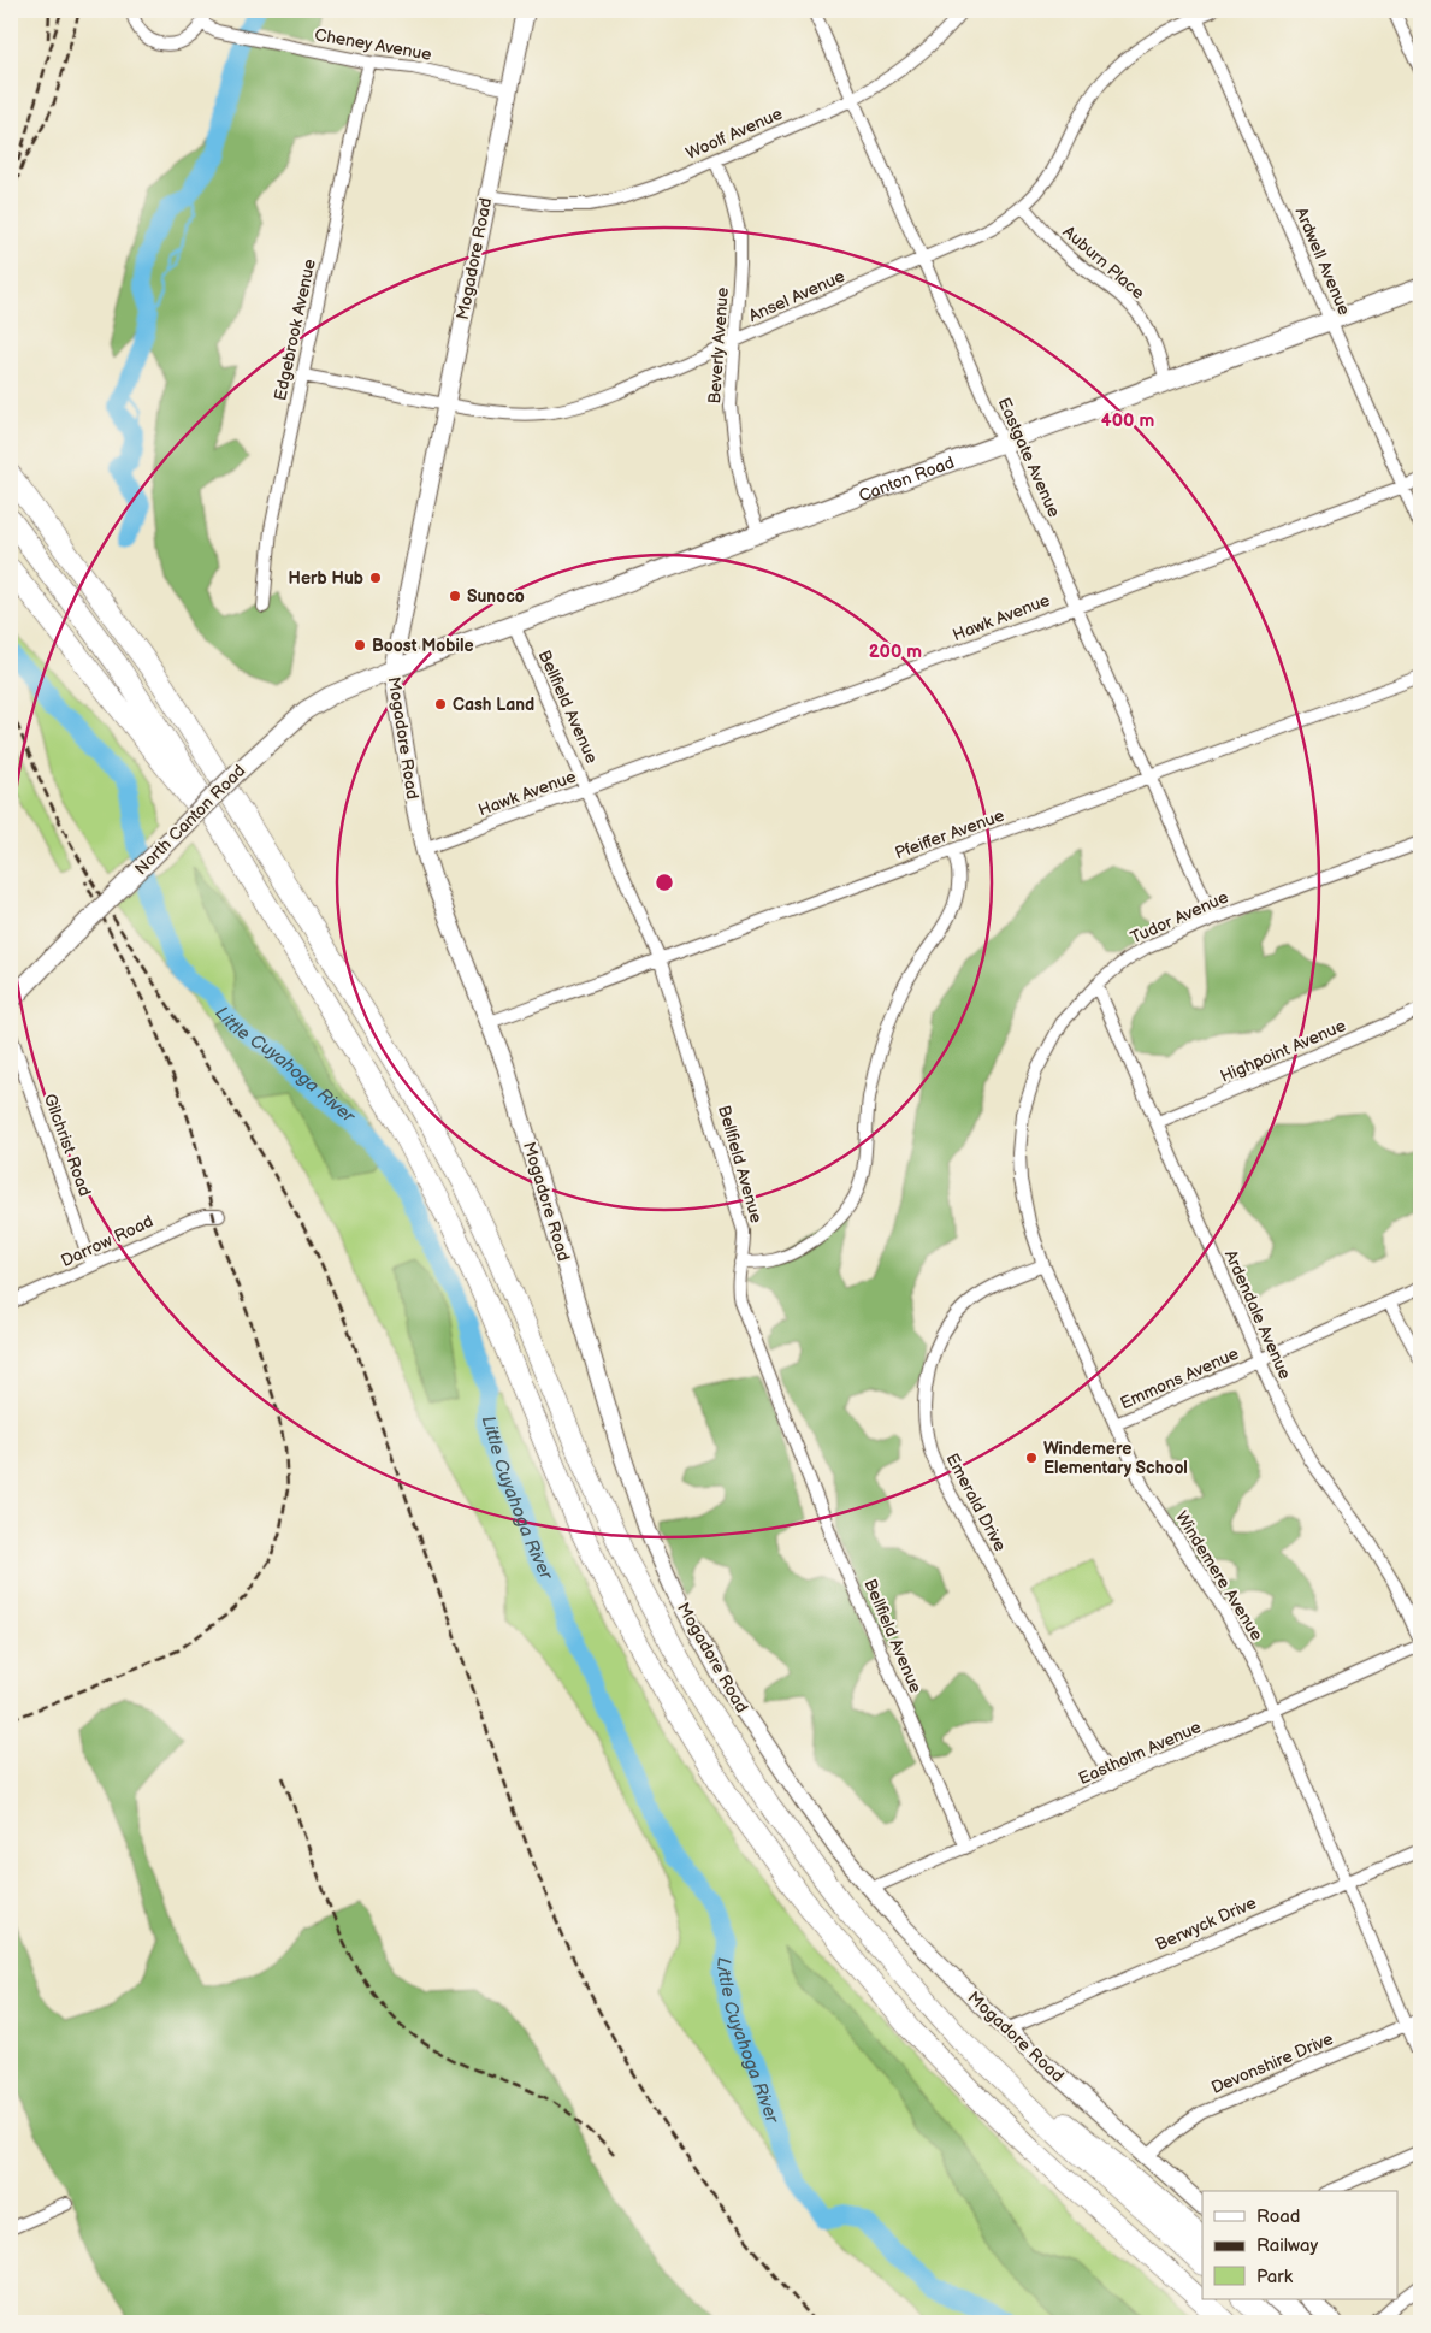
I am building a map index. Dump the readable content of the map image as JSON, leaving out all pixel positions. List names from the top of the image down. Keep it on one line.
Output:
{"streets":{"main road":["Canton Road","North Canton Road"],"street":["Cheney Avenue","Woolf Avenue","Mogadore Road","Ardwell Avenue","Auburn Place","Ansel Avenue","Edgebrook Avenue","Beverly Avenue","Eastgate Avenue","Hawk Avenue","Bellfield Avenue","Pfeiffer Avenue","Tudor Avenue","Highpoint Avenue","Gilchrist Road","Darrow Road","Ardendale Avenue","Emmons Avenue","Emerald Drive","Windemere Avenue","Eastholm Avenue","Berwyck Drive","Devonshire Drive"]},"crossings":[["Cheney Avenue","Mogadore Road"],["Cheney Avenue","Edgebrook Avenue"],["Woolf Avenue","Mogadore Road"],["Woolf Avenue","Beverly Avenue"],["Woolf Avenue","Eastgate Avenue"],["Mogadore Road","Ansel Avenue"],["Mogadore Road","Canton Road"],["Mogadore Road","Hawk Avenue"],["Mogadore Road","North Canton Road"],["Mogadore Road","Pfeiffer Avenue"],["Mogadore Road","Eastholm Avenue"],["Mogadore Road","Berwyck Drive"],["Mogadore Road","Devonshire Drive"],["Ardwell Avenue","Ansel Avenue"],["Ardwell Avenue","Canton Road"],["Ardwell Avenue","Hawk Avenue"],["Auburn Place","Ansel Avenue"],["Auburn Place","Canton Road"],["Ansel Avenue","Edgebrook Avenue"],["Ansel Avenue","Beverly Avenue"],["Ansel Avenue","Eastgate Avenue"],["Beverly Avenue","Canton Road"],["Eastgate Avenue","Canton Road"],["Eastgate Avenue","Hawk Avenue"],["Eastgate Avenue","Pfeiffer Avenue"],["Eastgate Avenue","Tudor Avenue"],["Canton Road","Bellfield Avenue"],["Canton Road","North Canton Road"],["Hawk Avenue","Bellfield Avenue"],["Bellfield Avenue","Pfeiffer Avenue"],["Bellfield Avenue","Eastholm Avenue"],["Tudor Avenue","Ardendale Avenue"],["Tudor Avenue","Windemere Avenue"],["Highpoint Avenue","Ardendale Avenue"],["Gilchrist Road","Darrow Road"],["Ardendale Avenue","Emmons Avenue"],["Ardendale Avenue","Eastholm Avenue"],["Emmons Avenue","Windemere Avenue"],["Emerald Drive","Windemere Avenue"],["Emerald Drive","Eastholm Avenue"],["Windemere Avenue","Eastholm Avenue"],["Windemere Avenue","Berwyck Drive"],["Windemere Avenue","Devonshire Drive"]],"water":["Little Cuyahoga River"],"places":["Herb Hub","Sunoco","Boost Mobile","Cash Land","Windemere Elementary School"],"legend":["Road","Railway","Park"],"rings":["400 m","200 m"]}
